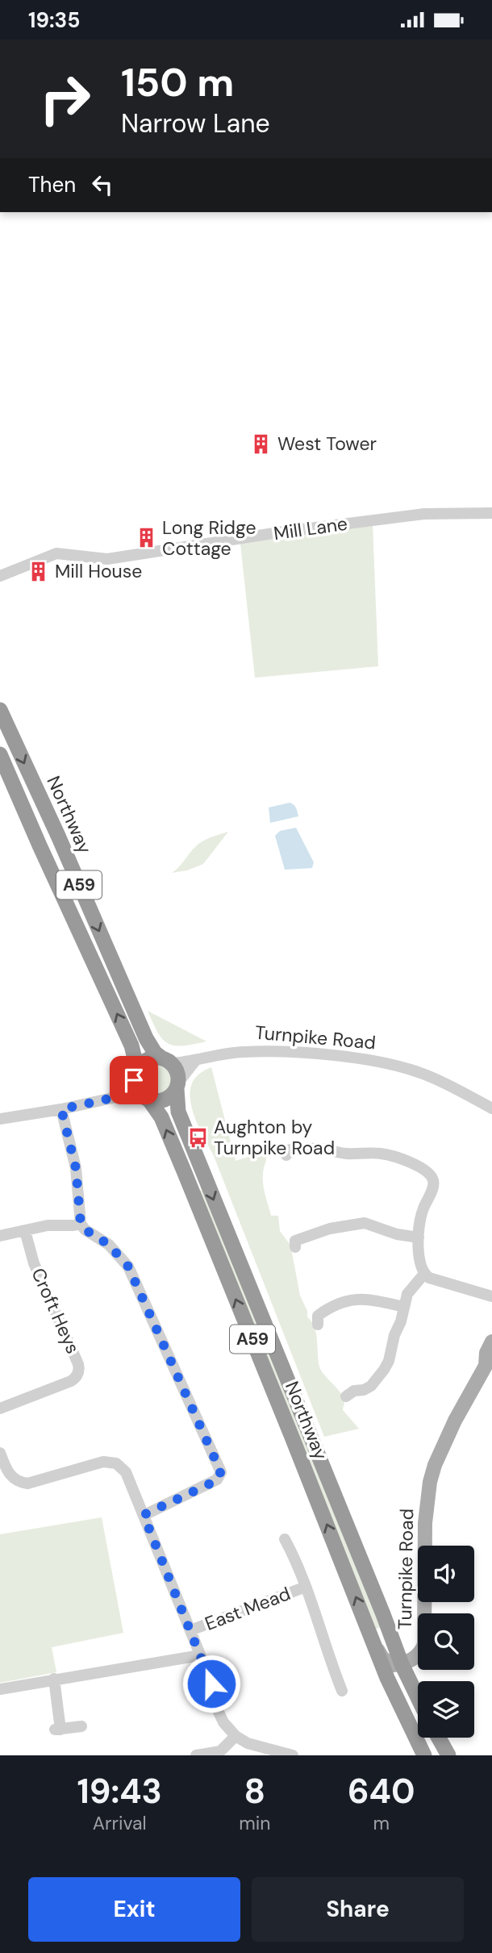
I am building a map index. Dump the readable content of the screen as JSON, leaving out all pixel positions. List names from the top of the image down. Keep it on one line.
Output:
{"streets":{"highway":["Northway","A59"],"main road":["Turnpike Road"],"street":["Mill Lane","Croft Heys","East Mead"]},"crossings":[["Northway","A59"],["Northway","Turnpike Road"],["A59","Turnpike Road"]],"places":{"building":["West Tower","Long Ridge Cottage","Mill House"],"bus stop":["Aughton by Turnpike Road"]},"page":{"status":"19:35","turn":["150 m","Narrow Lane"],"then":"Then","eta":["19:43","Arrival","8","min","640","m"],"buttons":["Exit","Share"]}}
